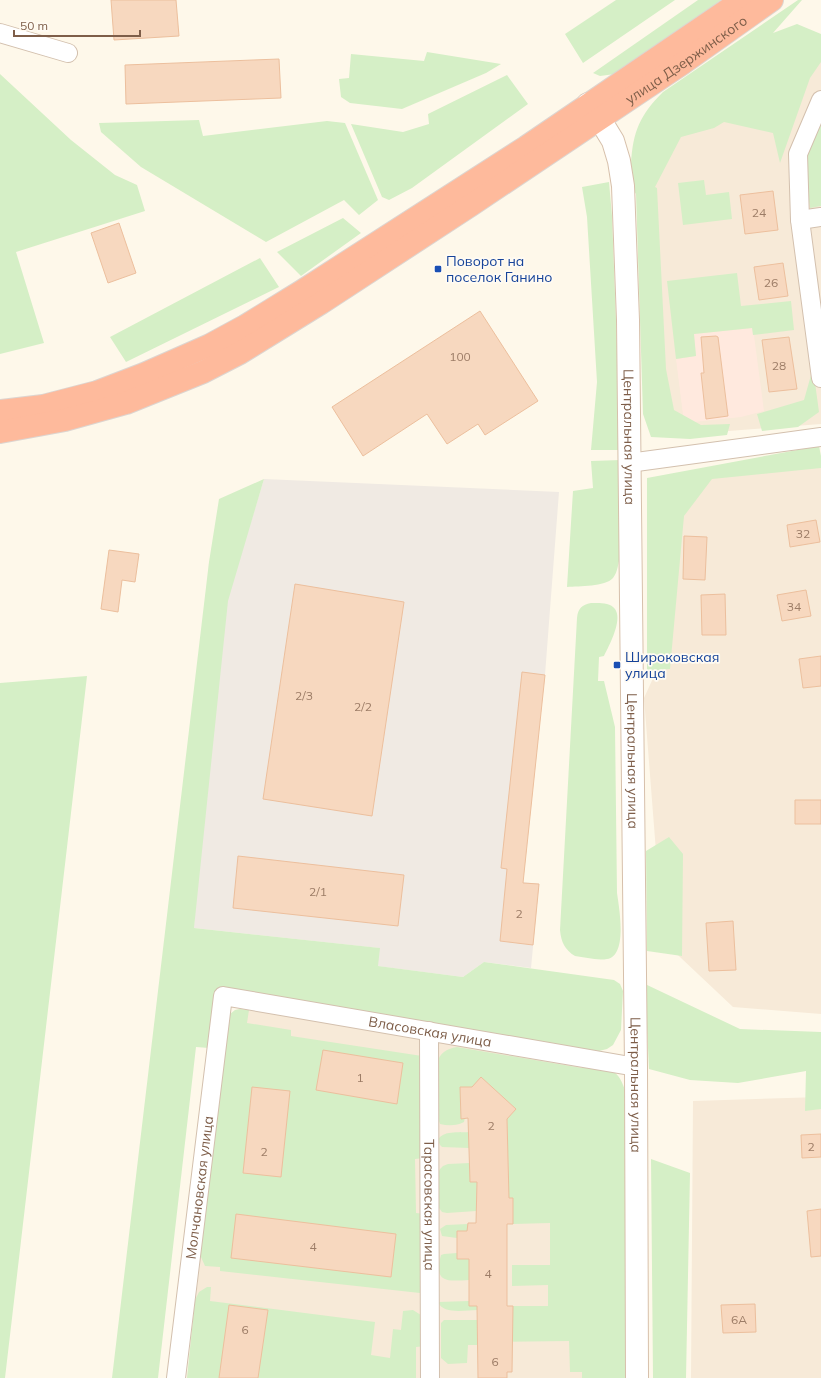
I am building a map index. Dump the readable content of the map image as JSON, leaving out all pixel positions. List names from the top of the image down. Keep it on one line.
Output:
{"streets":{"highway":["улица Дзержинского"],"street":["Центральная улица","Власовская улица","Молчановская улица","Тарасовская улица"]},"crossings":[["улица Дзержинского","Центральная улица"],["Центральная улица","Власовская улица"],["Власовская улица","Молчановская улица"],["Власовская улица","Тарасовская улица"]],"places":{"transit":["Поворот на поселок Ганино","Широковская улица"]},"house_numbers":["24","26","100","28","32","34","2/3","2/2","2/1","2","1","2","2","2","4","4","6А","6","6"],"scale_bar":"50 m"}
